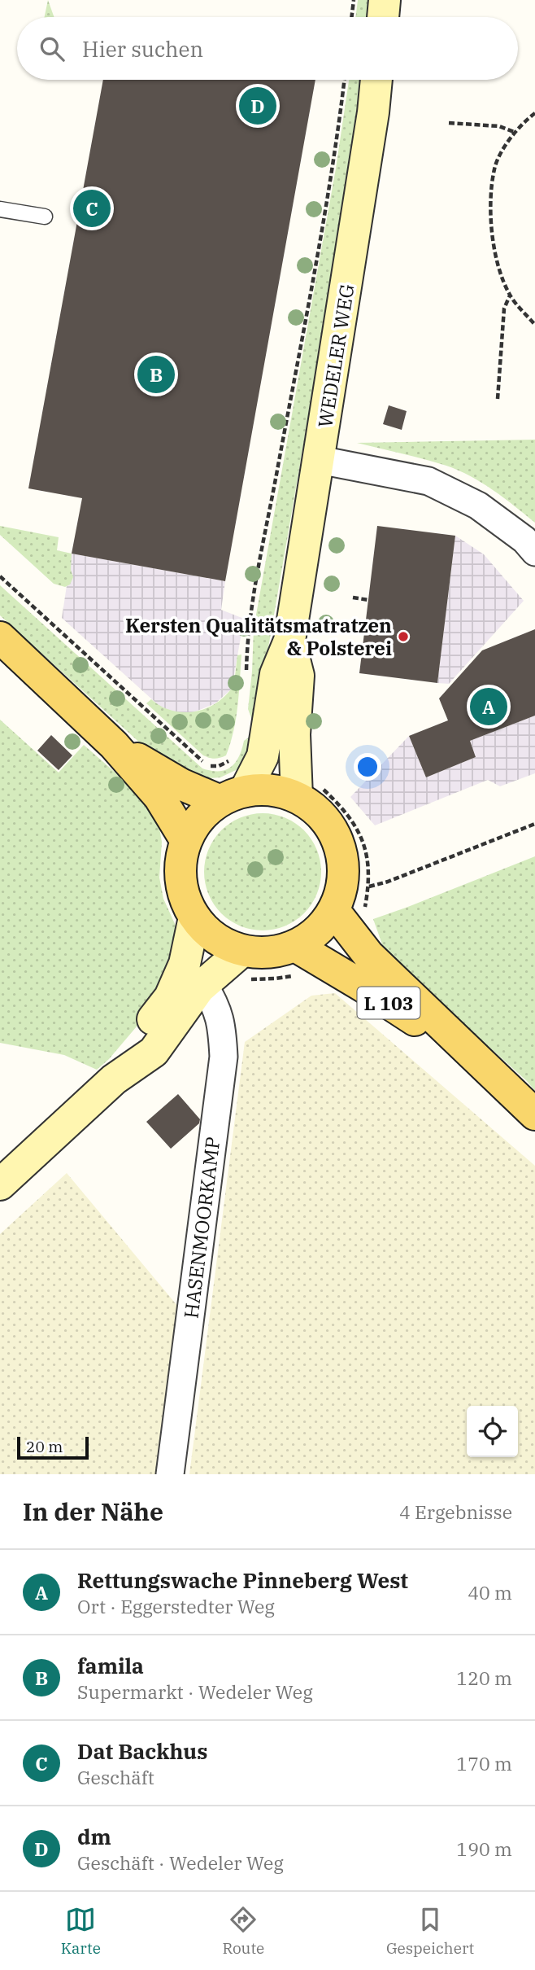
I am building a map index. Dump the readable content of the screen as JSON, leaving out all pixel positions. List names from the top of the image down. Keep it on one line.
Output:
{"streets":{"main road":["WEDELER WEG","L 103"],"street":["HASENMOORKAMP"]},"crossings":[["WEDELER WEG","L 103"]],"places":["Kersten Qualitätsmatratzen & Polsterei"],"scale_bar":"20 m","page":{"search":"Hier suchen","pins":["D","C","B","A"],"scale":"20 m","heading":["In der Nähe","4 Ergebnisse"],"list":[{"mark":"A","name":"Rettungswache Pinneberg West","note":"Ort · Eggerstedter Weg","value":"40 m"},{"mark":"B","name":"famila","note":"Supermarkt · Wedeler Weg","value":"120 m"},{"mark":"C","name":"Dat Backhus","note":"Geschäft","value":"170 m"},{"mark":"D","name":"dm","note":"Geschäft · Wedeler Weg","value":"190 m"}],"nav":["Karte","Route","Gespeichert"]}}
